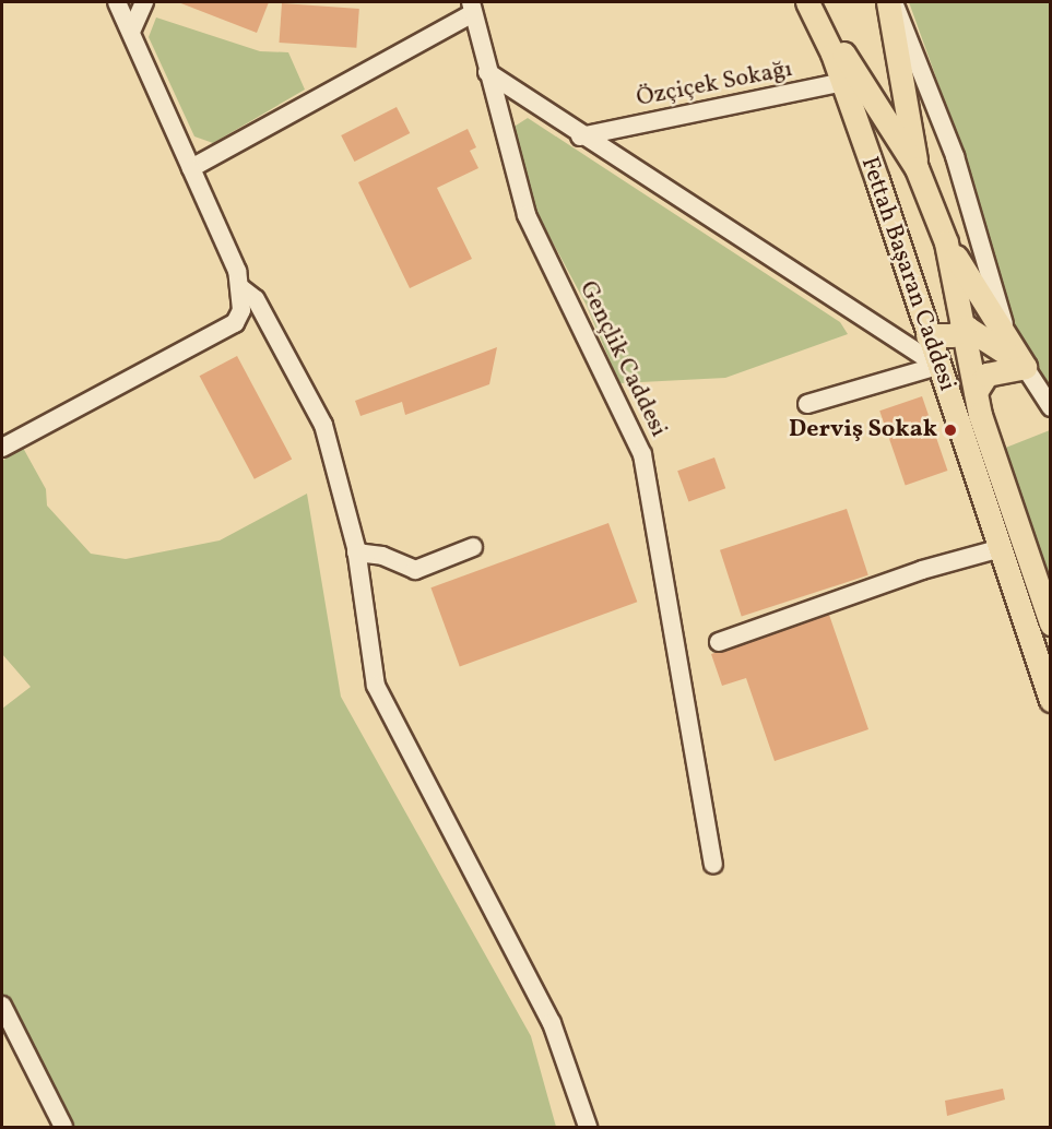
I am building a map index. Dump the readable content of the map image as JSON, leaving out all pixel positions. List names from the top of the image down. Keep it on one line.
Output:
{"streets":{"main road":["Fettah Başaran Caddesi"],"street":["Özçiçek Sokağı","Gençlik Caddesi"]},"crossings":[["Özçiçek Sokağı","Fettah Başaran Caddesi"]],"places":["Derviş Sokak"]}
